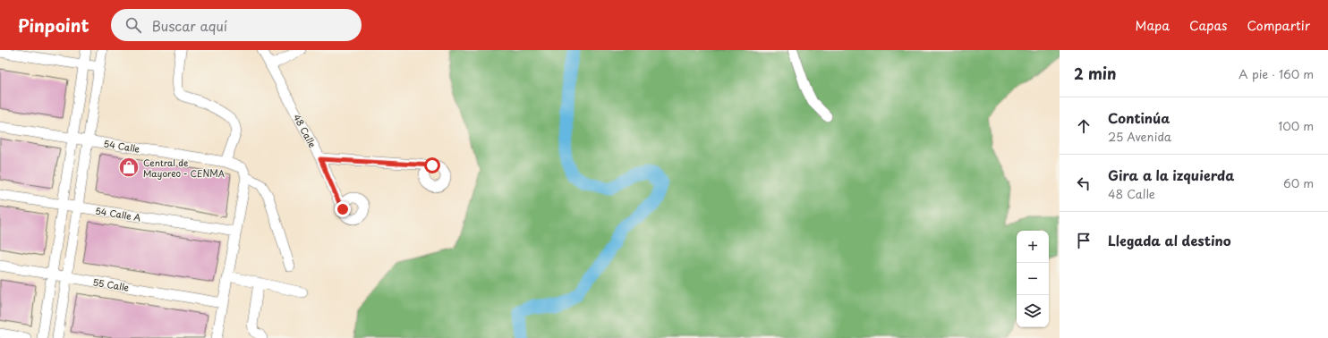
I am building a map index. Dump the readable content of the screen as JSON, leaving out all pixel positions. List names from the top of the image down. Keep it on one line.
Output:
{"streets":{"street":["48 Calle","54 Calle","54 Calle A","55 Calle"]},"places":{"shop":["Central de Mayoreo - CENMA"]},"page":{"header":"Pinpoint","search":"Buscar aquí","nav":["Mapa","Capas","Compartir"],"heading":["2 min","A pie · 160 m"],"list":[["Continúa","25 Avenida","100 m"],["Gira a la izquierda","48 Calle","60 m"],"Llegada al destino"],"map_buttons":["+","−"]}}
